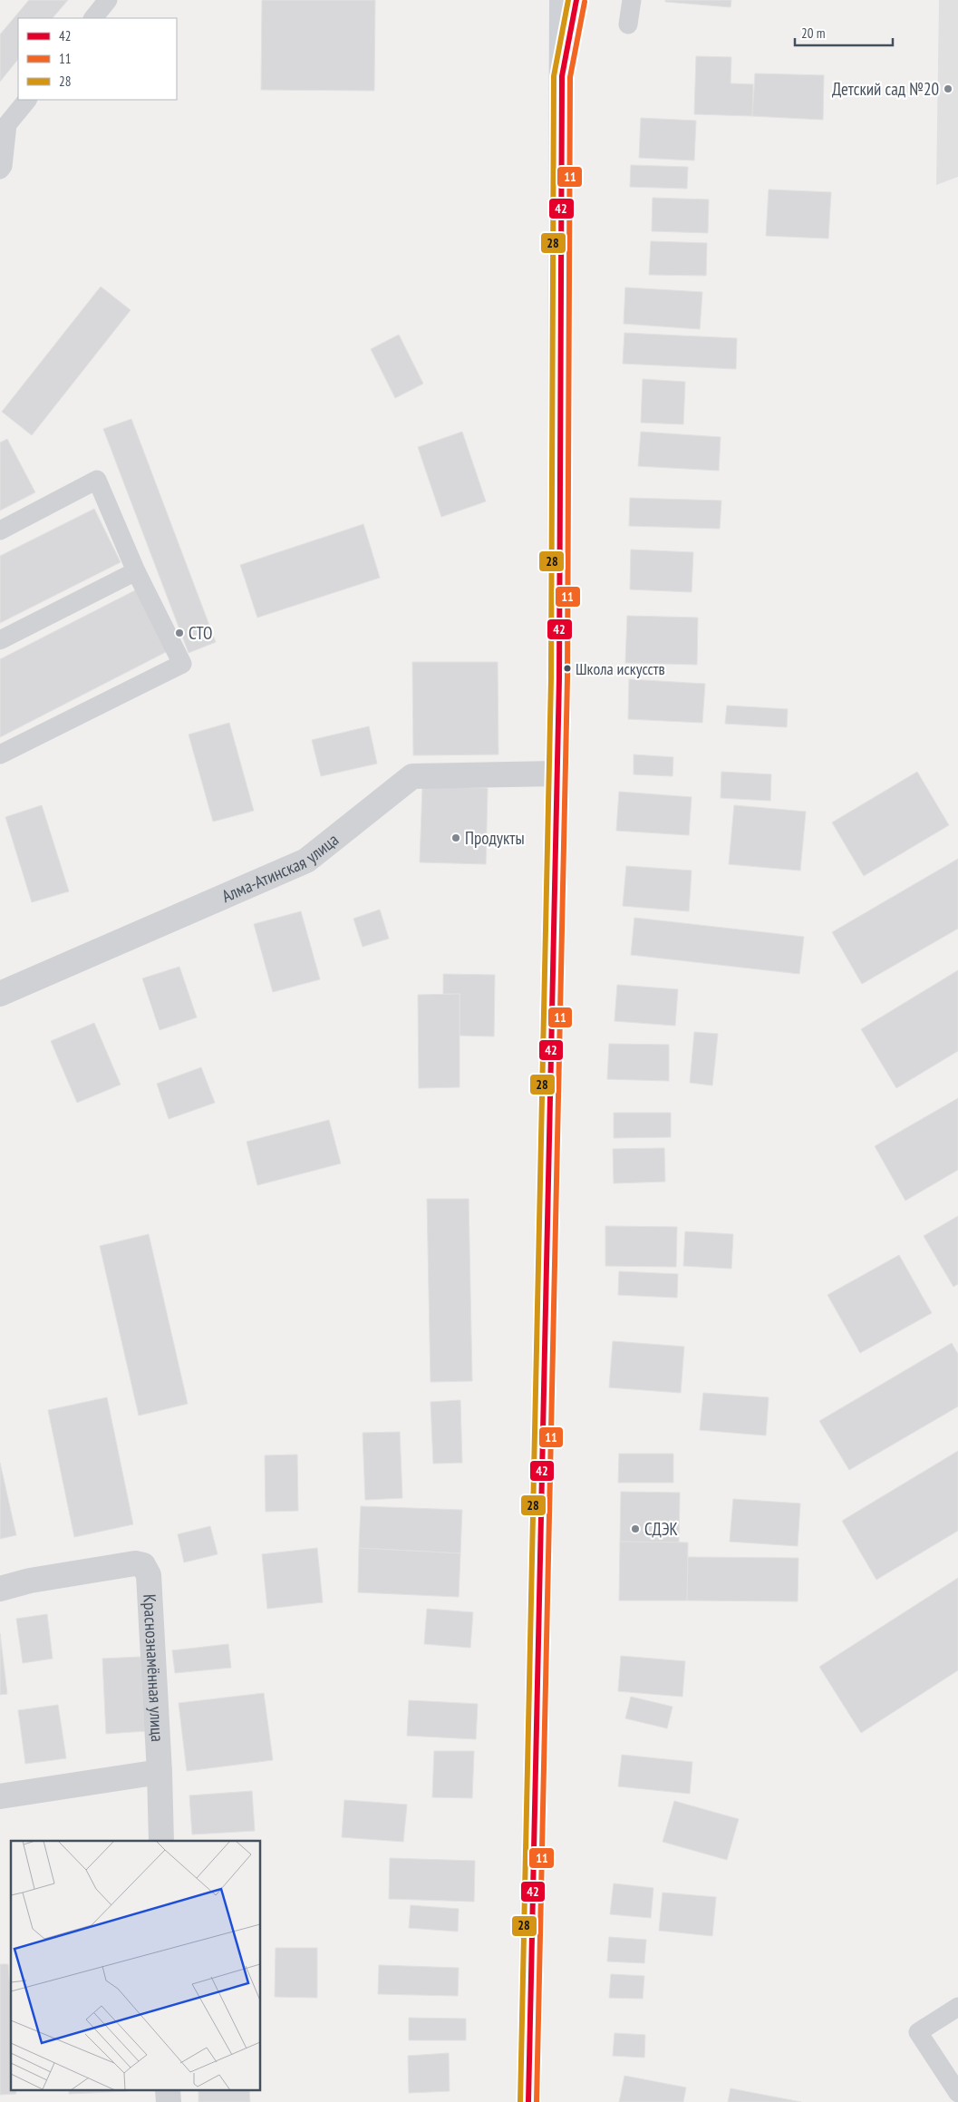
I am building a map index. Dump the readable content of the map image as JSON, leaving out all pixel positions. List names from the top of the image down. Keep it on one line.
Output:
{"streets":{"street":["Алма-Атинская улица","Краснознамённая улица"]},"places":["Детский сад №20","СТО","Школа искусств","Продукты","СДЭК"],"lines":["transit line 42","transit line 28","transit line 11"],"legend":["42","11","28"],"scale_bar":"20 m"}
